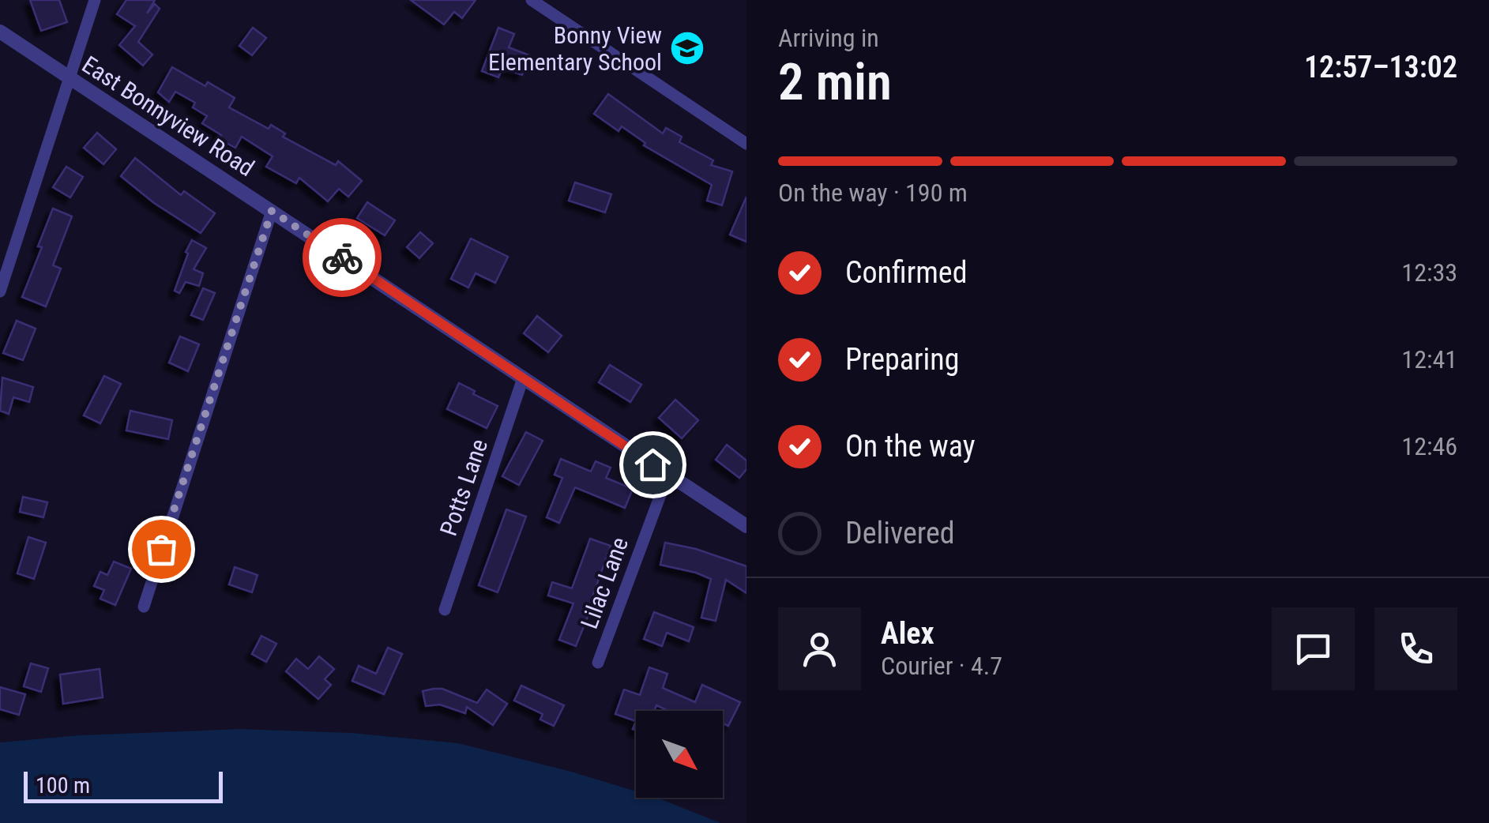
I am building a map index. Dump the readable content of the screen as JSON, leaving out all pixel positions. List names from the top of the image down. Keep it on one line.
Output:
{"streets":{"street":["East Bonnyview Road","Potts Lane","Lilac Lane"]},"crossings":[["East Bonnyview Road","Potts Lane"],["East Bonnyview Road","Lilac Lane"]],"places":{"school or university":["Bonny View Elementary School"]},"scale_bar":"100 m","north":"bottom right","page":{"heading":["2 min","Arriving in","12:57–13:02"],"panel":["Alex","Courier · 4.7"],"bar":"On the way · 190 m","list":[["Confirmed","12:33"],["Preparing","12:41"],["On the way","12:46"],"Delivered"],"scale":"100 m"}}
